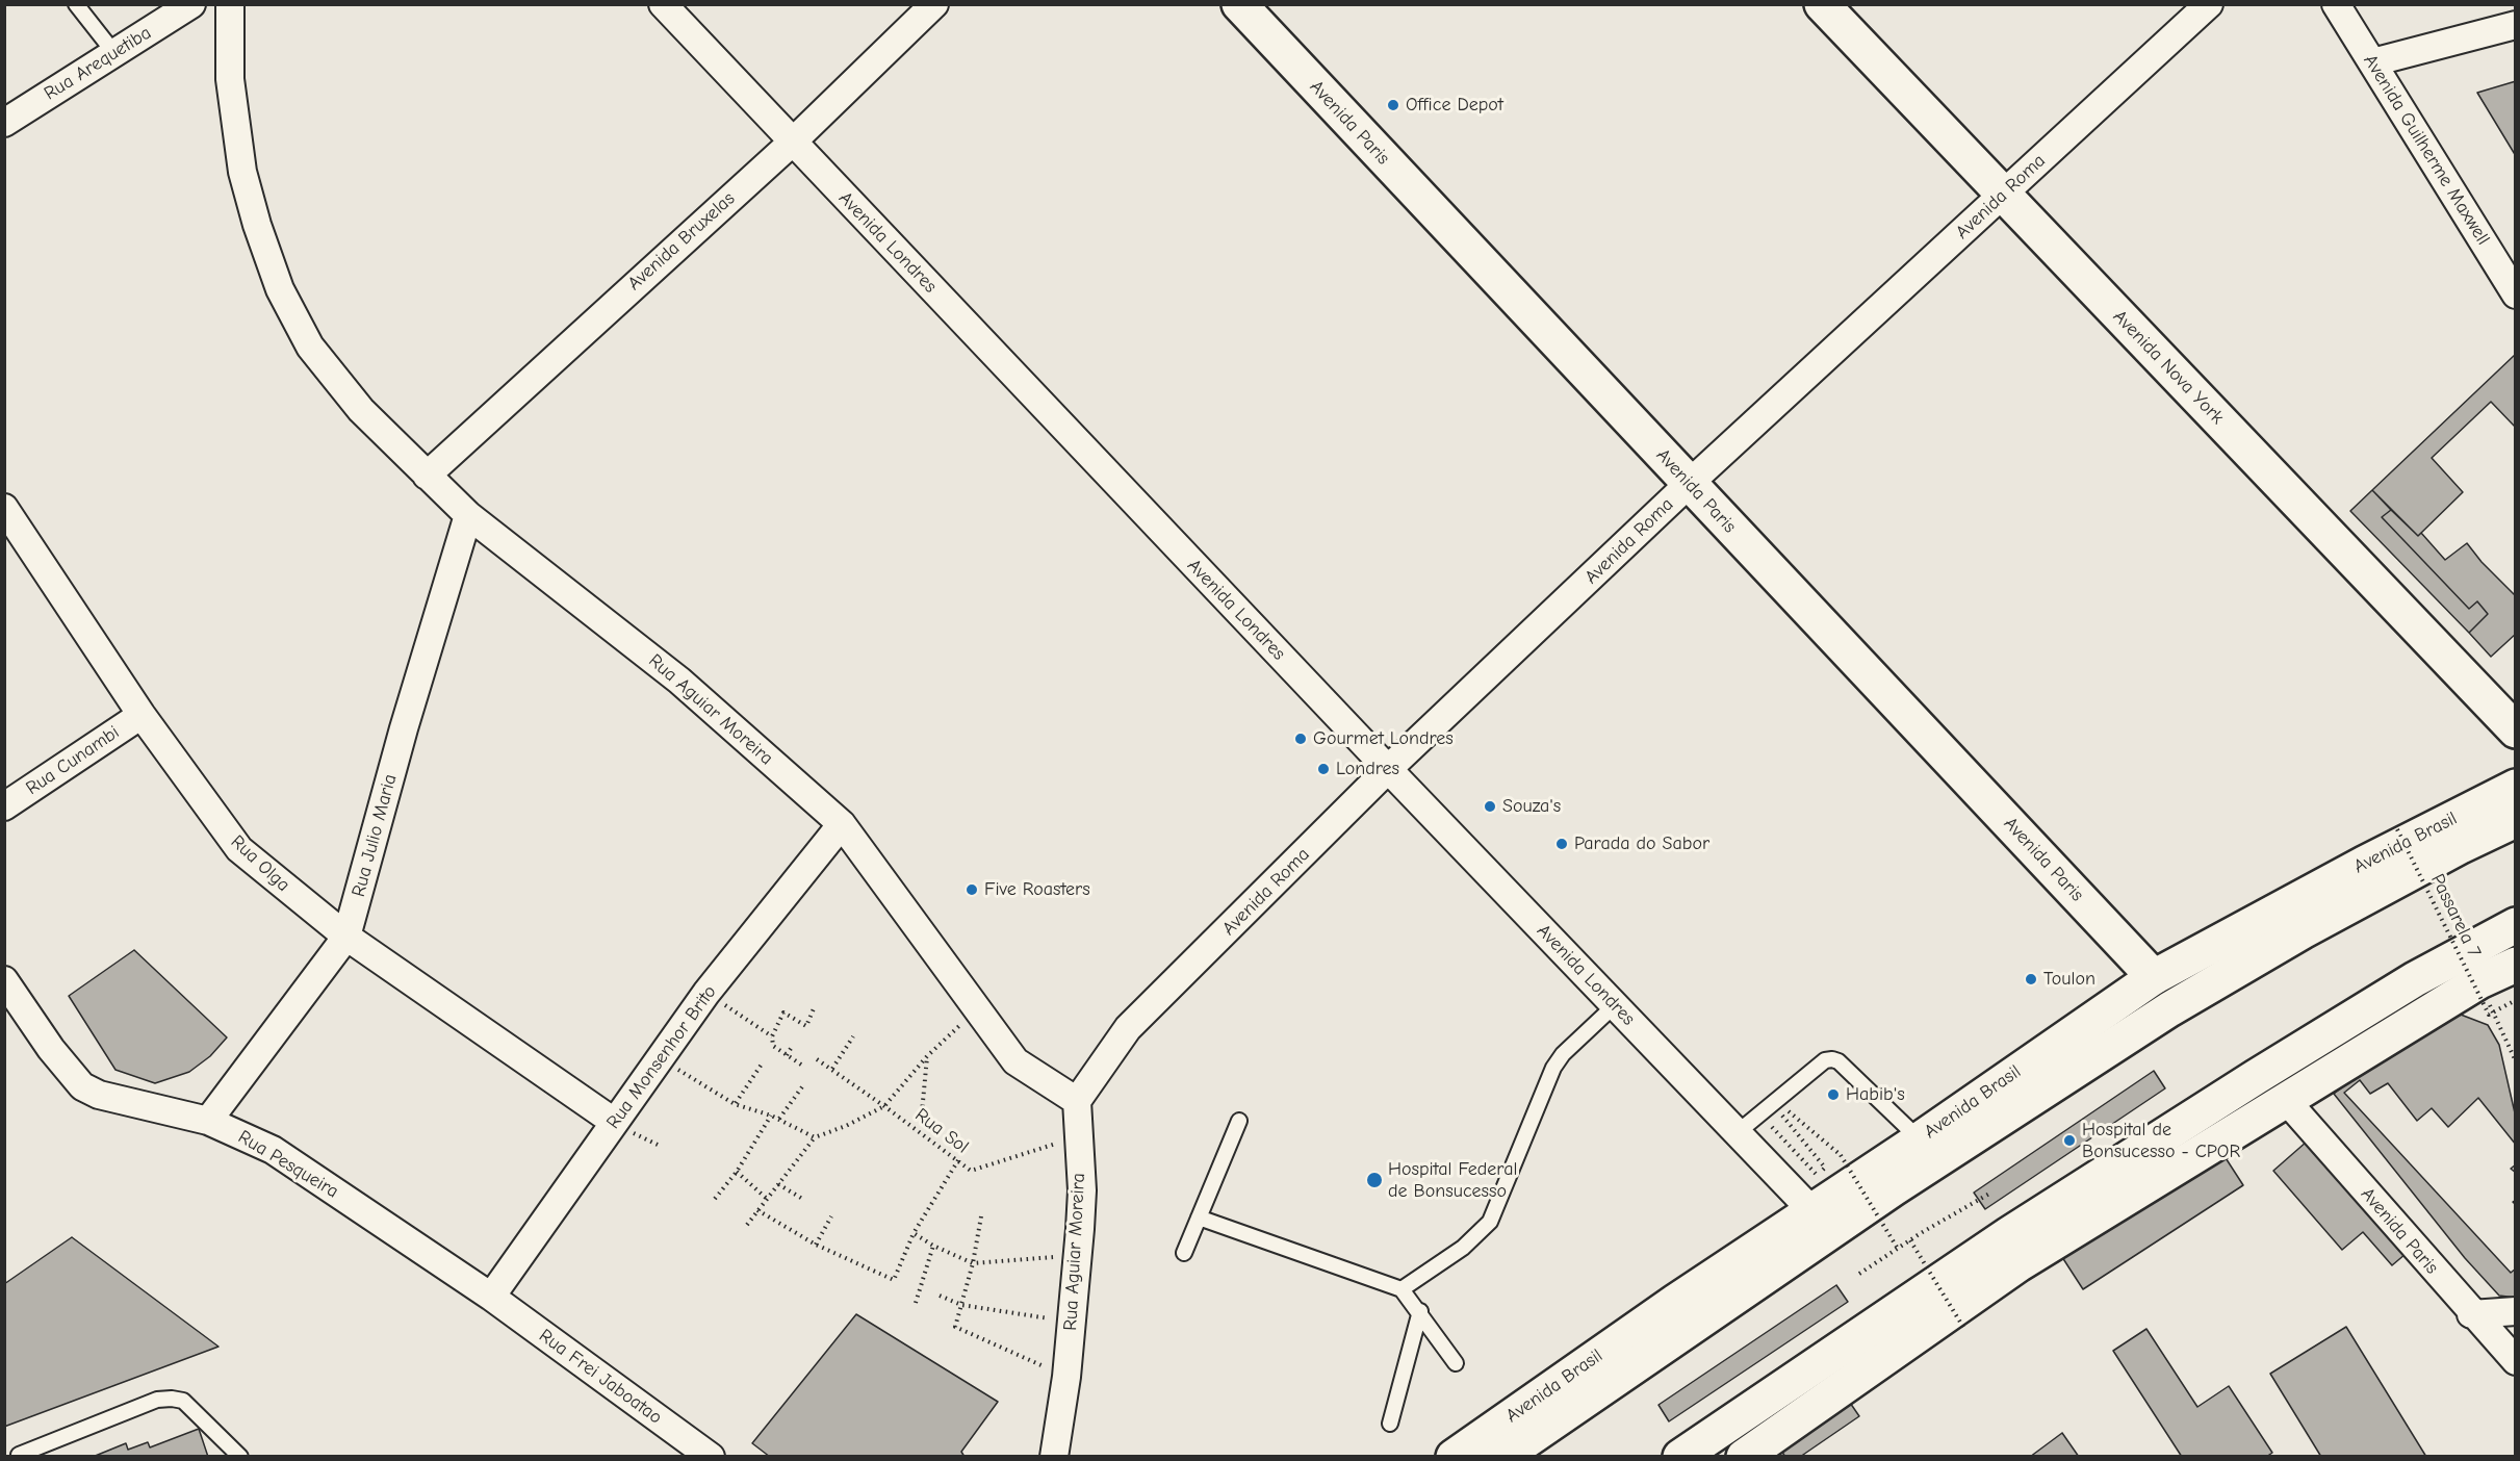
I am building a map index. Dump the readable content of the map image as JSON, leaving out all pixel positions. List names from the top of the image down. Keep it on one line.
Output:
{"streets":{"main road":["Avenida Paris","Avenida Nova York","Avenida Brasil"],"street":["Rua Arequetiba","Avenida Guilherme Maxwell","Avenida Roma","Avenida Bruxelas","Avenida Londres","Rua Aguiar Moreira","Rua Cunambi","Rua Julio Maria","Rua Olga","Rua Monsenhor Brito","Rua Pesqueira","Rua Frei Jaboatao"],"path":["Passarela 7","Rua Sol"]},"crossings":[["Avenida Paris","Avenida Roma"],["Avenida Paris","Avenida Brasil"],["Avenida Roma","Avenida Londres"],["Avenida Roma","Avenida Nova York"],["Avenida Roma","Rua Aguiar Moreira"],["Avenida Bruxelas","Avenida Londres"],["Avenida Bruxelas","Rua Aguiar Moreira"],["Avenida Londres","Avenida Brasil"],["Rua Aguiar Moreira","Rua Julio Maria"],["Rua Aguiar Moreira","Rua Monsenhor Brito"],["Rua Aguiar Moreira","Rua Sol"],["Rua Cunambi","Rua Olga"],["Rua Julio Maria","Rua Olga"],["Rua Julio Maria","Rua Pesqueira"],["Rua Olga","Rua Monsenhor Brito"],["Rua Monsenhor Brito","Rua Pesqueira"],["Rua Monsenhor Brito","Rua Frei Jaboatao"],["Rua Pesqueira","Rua Frei Jaboatao"]],"places":["Office Depot","Gourmet Londres","Londres","Souza's","Parada do Sabor","Five Roasters","Toulon","Habib's","Hospital de Bonsucesso - CPOR","Hospital Federal de Bonsucesso"]}
